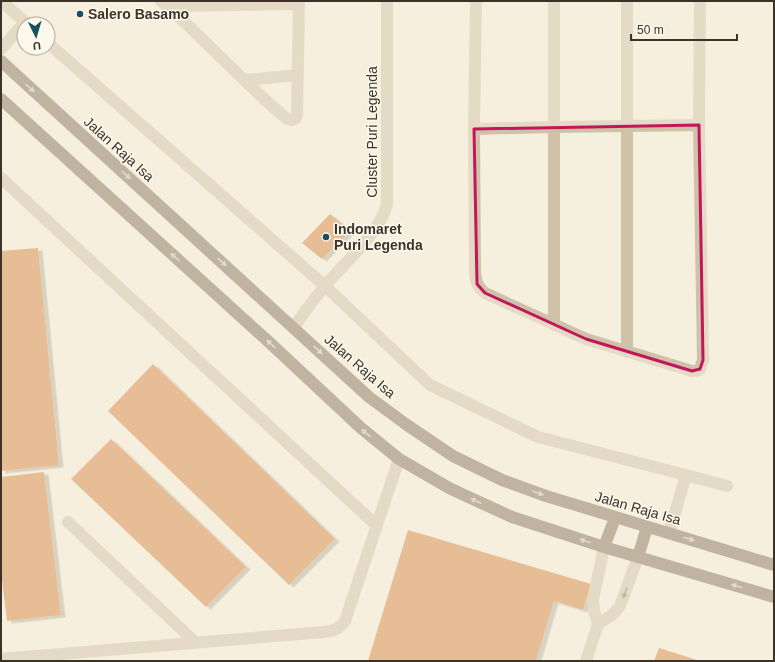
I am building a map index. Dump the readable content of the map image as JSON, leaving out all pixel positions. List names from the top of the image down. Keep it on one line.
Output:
{"streets":{"main road":["Jalan Raja Isa"],"street":["Cluster Puri Legenda"]},"crossings":[["Cluster Puri Legenda","Jalan Raja Isa"]],"places":["Salero Basamo","Indomaret Puri Legenda"],"scale_bar":"50 m","north":"bottom"}
